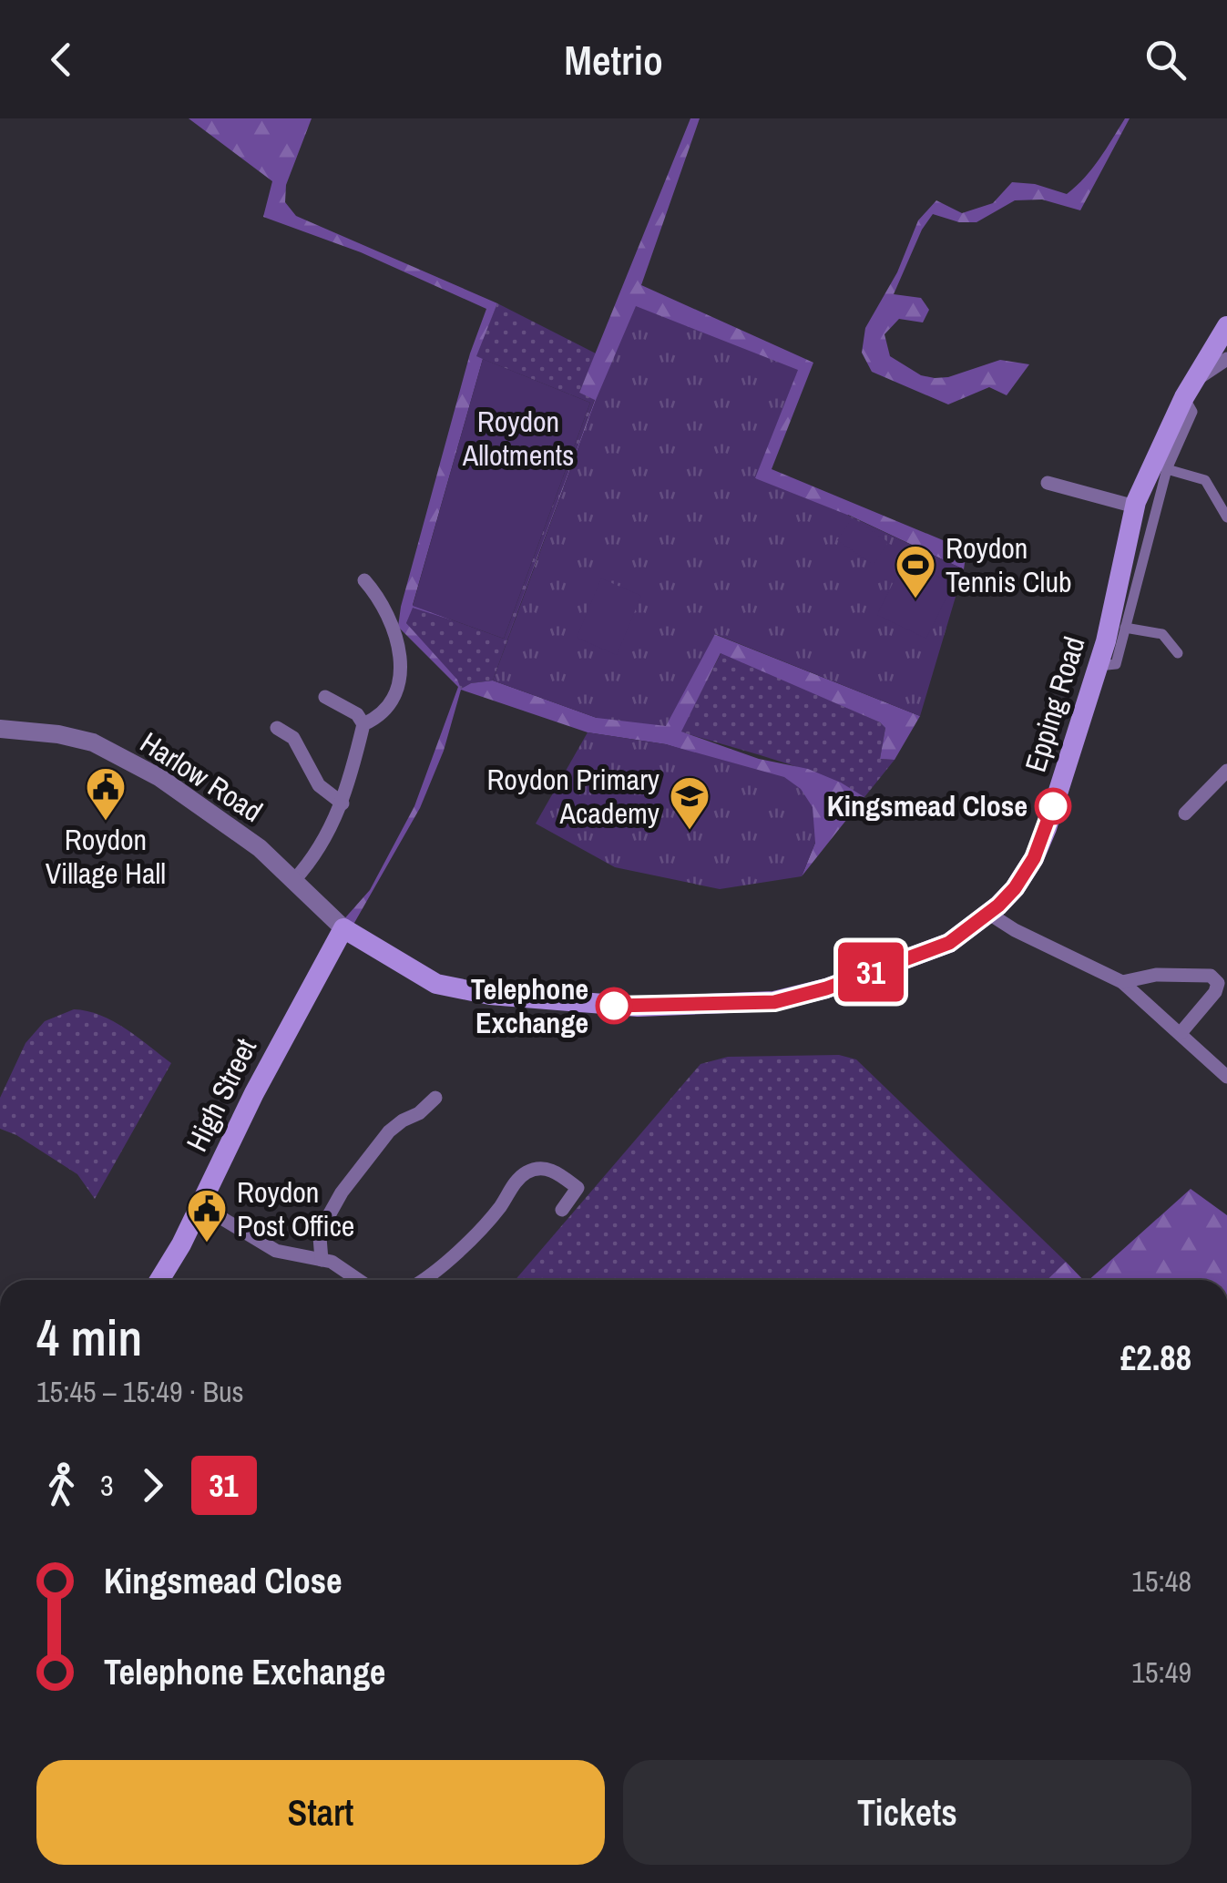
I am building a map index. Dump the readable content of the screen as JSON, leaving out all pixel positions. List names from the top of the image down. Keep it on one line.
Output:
{"streets":{"main road":["Epping Road","High Street"],"street":["Harlow Road"]},"crossings":[["Epping Road","Harlow Road"],["Epping Road","High Street"],["Harlow Road","High Street"]],"parks":["Roydon Allotments"],"places":{"sports":["Roydon Tennis Club"],"other":["Kingsmead Close","Telephone Exchange"],"public building":["Roydon Village Hall","Roydon Post Office"],"school or university":["Roydon Primary Academy"]},"lines":["bus line 31"],"page":{"header":"Metrio","on_map":"31","heading":["4 min","15:45 – 15:49 · Bus","£2.88"],"legs":["3","31"],"list":[{"name":"Kingsmead Close","value":"15:48"},{"name":"Telephone Exchange","value":"15:49"}],"buttons":["Start","Tickets"]}}
